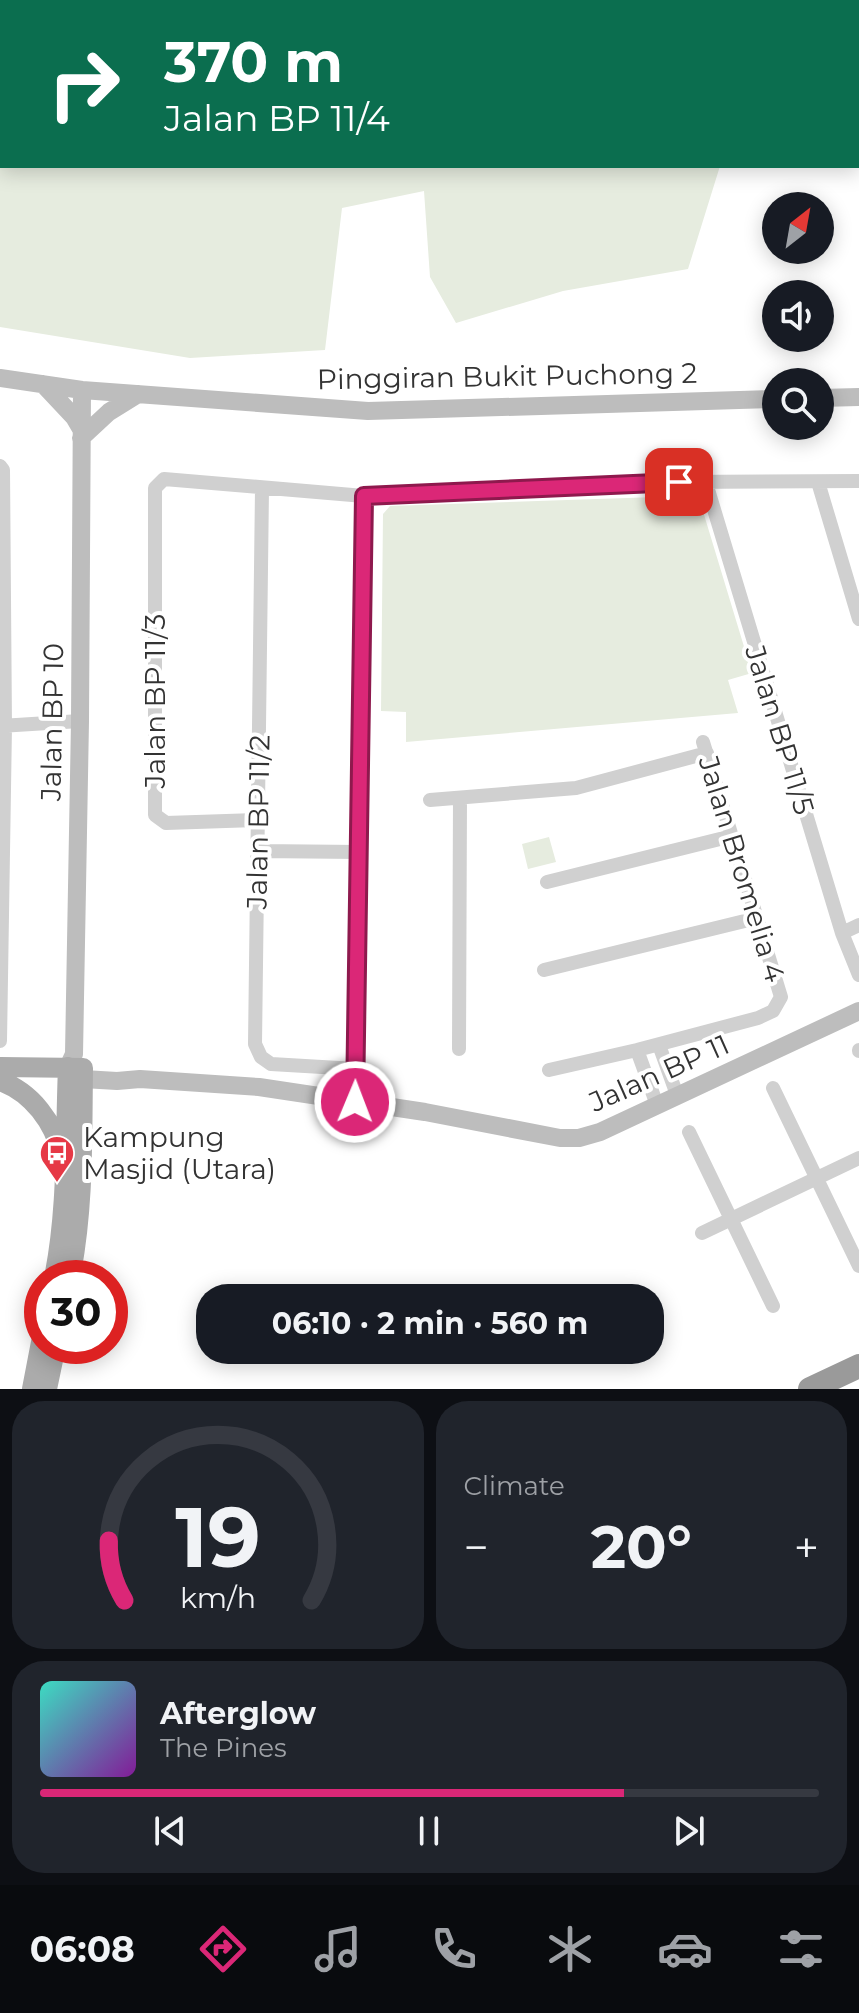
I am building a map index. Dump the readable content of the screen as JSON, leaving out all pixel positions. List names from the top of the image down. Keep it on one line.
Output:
{"streets":{"street":["Pinggiran Bukit Puchong 2","Jalan BP 11/3","Jalan BP 10","Jalan BP 11/5","Jalan BP 11/2","Jalan Bromelia 4","Jalan BP 11"]},"crossings":[["Pinggiran Bukit Puchong 2","Jalan BP 10"],["Jalan BP 11/3","Jalan BP 11/2"],["Jalan BP 10","Jalan BP 11"]],"places":{"bus stop":["Kampung Masjid (Utara)"]},"north":"top right","page":{"turn":["370 m","Jalan BP 11/4"],"limit":"30","trip":"06:10 · 2 min · 560 m","tile":"Climate","heat":["−","20°","+"],"song":["Afterglow","The Pines"],"tabs":"06:08","gauge":["19","km/h"]}}
